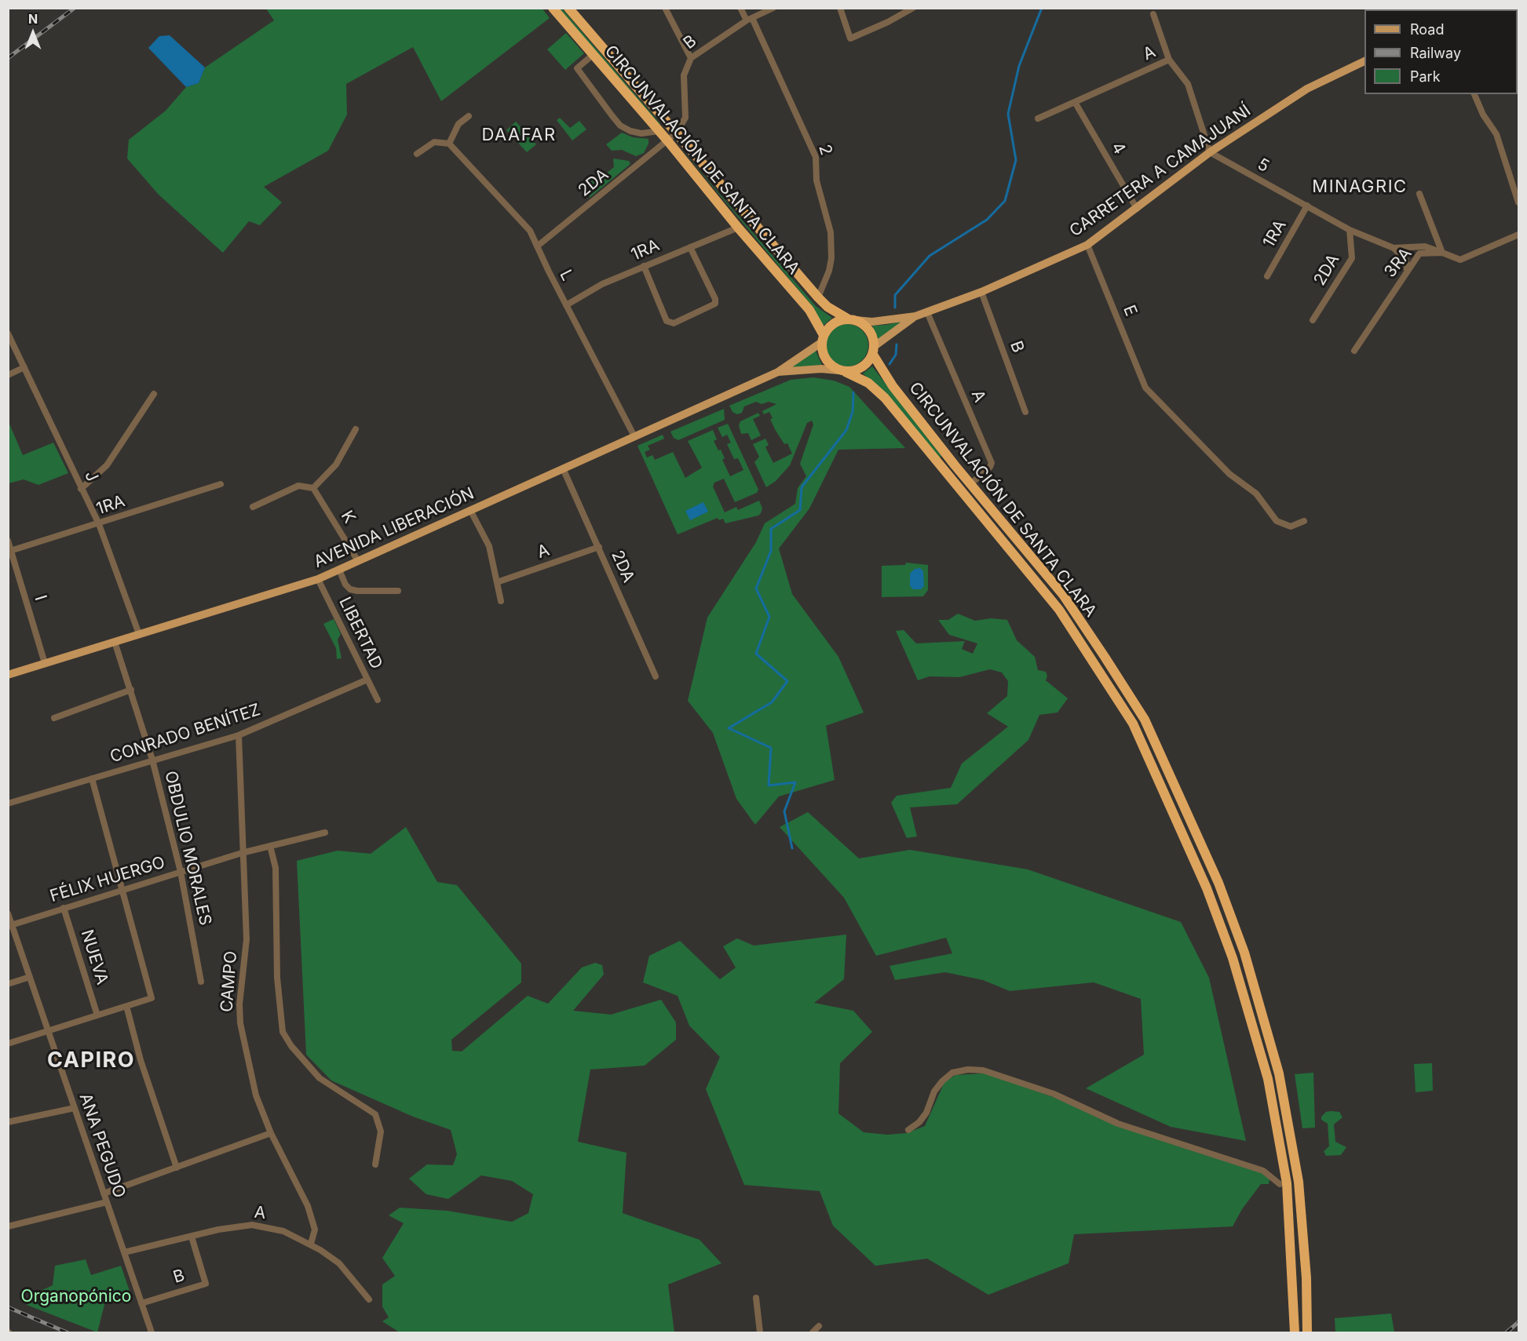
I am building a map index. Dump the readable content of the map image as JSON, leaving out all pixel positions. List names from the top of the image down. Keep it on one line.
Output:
{"streets":{"highway":["CIRCUNVALACIÓN DE SANTA CLARA"],"main road":["CARRETERA A CAMAJUANÍ","AVENIDA LIBERACIÓN"],"street":["B","A","4","2","5","2DA","1RA","3RA","L","E","J","K","I","LIBERTAD","CONRADO BENÍTEZ","OBDULIO MORALES","FÉLIX HUERGO","NUEVA","CAMPO","ANA PEGUDO"]},"crossings":[["B","A"],["B","2"],["B","CIRCUNVALACIÓN DE SANTA CLARA"],["B","CARRETERA A CAMAJUANÍ"],["B","2DA"],["B","ANA PEGUDO"],["A","4"],["A","CIRCUNVALACIÓN DE SANTA CLARA"],["A","CARRETERA A CAMAJUANÍ"],["A","2DA"],["A","CAMPO"],["A","ANA PEGUDO"],["4","CARRETERA A CAMAJUANÍ"],["2","CIRCUNVALACIÓN DE SANTA CLARA"],["CIRCUNVALACIÓN DE SANTA CLARA","CARRETERA A CAMAJUANÍ"],["CIRCUNVALACIÓN DE SANTA CLARA","2DA"],["CIRCUNVALACIÓN DE SANTA CLARA","1RA"],["CIRCUNVALACIÓN DE SANTA CLARA","AVENIDA LIBERACIÓN"],["5","CARRETERA A CAMAJUANÍ"],["5","2DA"],["5","1RA"],["5","3RA"],["CARRETERA A CAMAJUANÍ","E"],["CARRETERA A CAMAJUANÍ","AVENIDA LIBERACIÓN"],["2DA","L"],["2DA","AVENIDA LIBERACIÓN"],["1RA","L"],["1RA","J"],["1RA","I"],["L","AVENIDA LIBERACIÓN"],["J","AVENIDA LIBERACIÓN"],["K","AVENIDA LIBERACIÓN"],["AVENIDA LIBERACIÓN","I"],["AVENIDA LIBERACIÓN","LIBERTAD"],["AVENIDA LIBERACIÓN","OBDULIO MORALES"],["LIBERTAD","CONRADO BENÍTEZ"],["CONRADO BENÍTEZ","OBDULIO MORALES"],["CONRADO BENÍTEZ","CAMPO"],["OBDULIO MORALES","FÉLIX HUERGO"],["FÉLIX HUERGO","NUEVA"],["FÉLIX HUERGO","CAMPO"],["FÉLIX HUERGO","ANA PEGUDO"]],"districts":["DAAFAR","MINAGRIC","CAPIRO"],"parks":["Organopónico"],"legend":["Road","Railway","Park"],"north":"top"}
